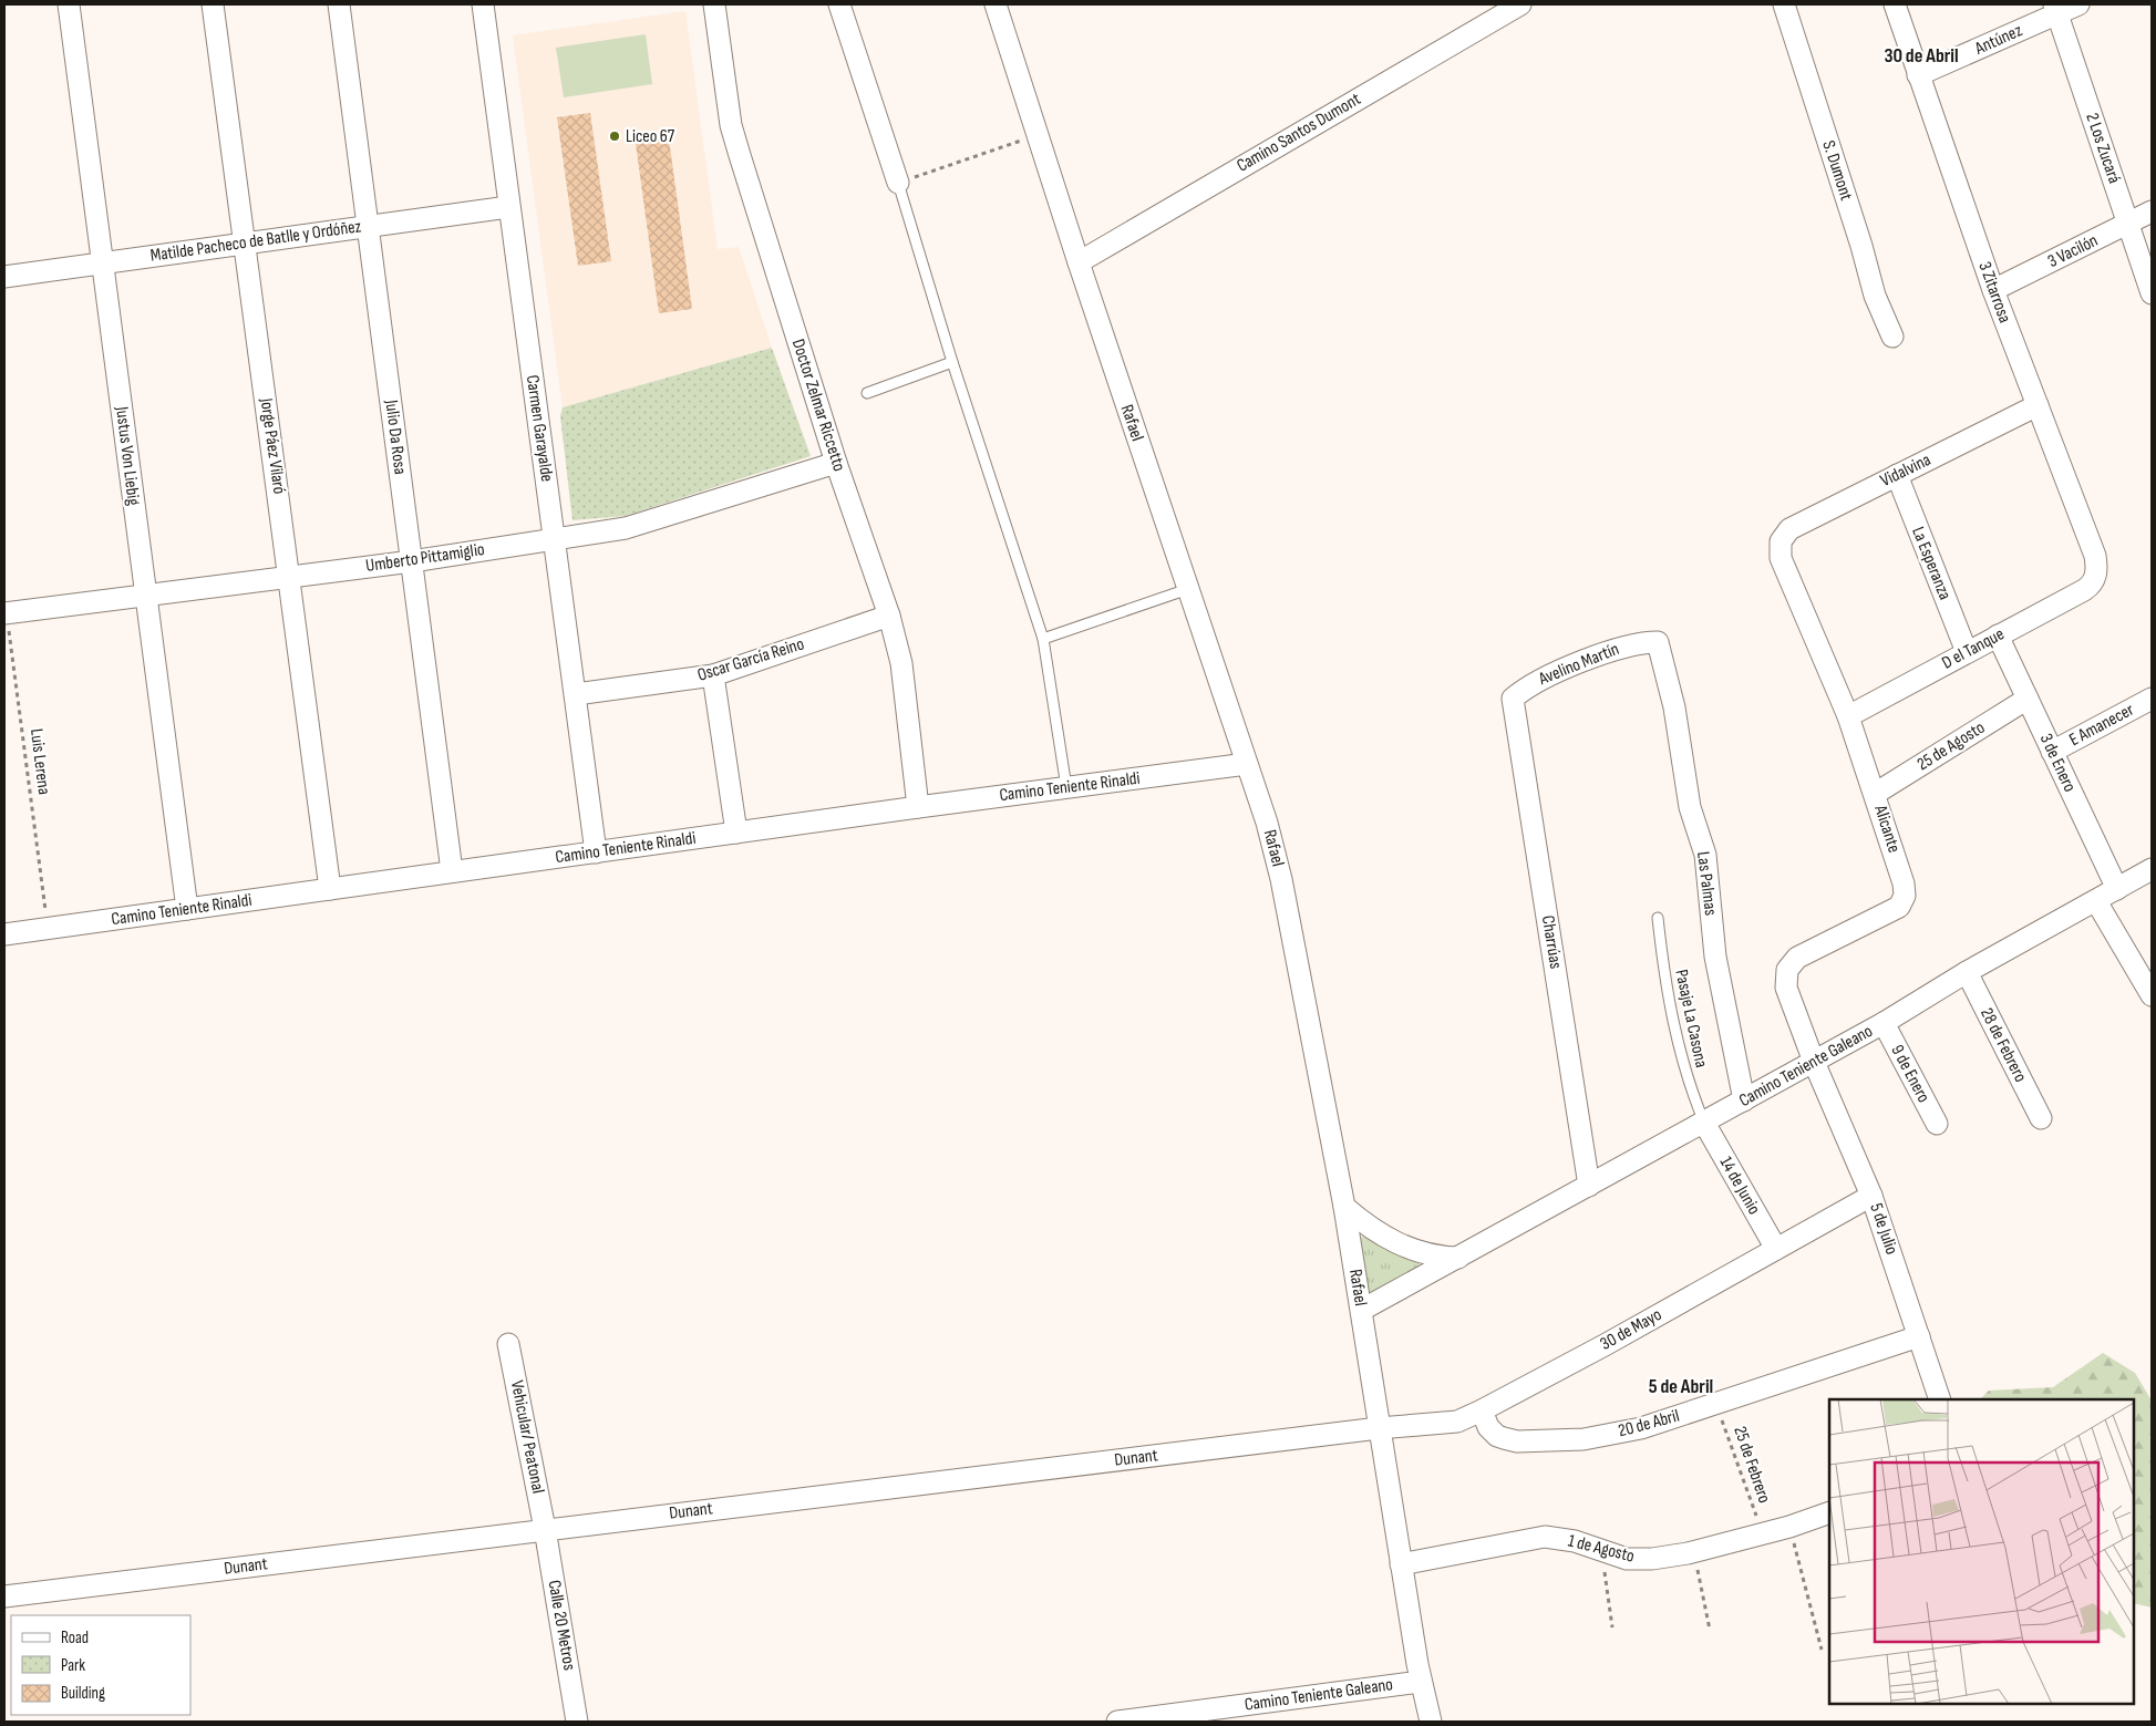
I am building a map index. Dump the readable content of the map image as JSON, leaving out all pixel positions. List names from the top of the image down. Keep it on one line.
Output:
{"streets":{"street":["Antúnez","Camino Santos Dumont","2 Los Zucará","S. Dumont","Matilde Pacheco de Batlle y Ordóñez","3 Vacilón","3 Zitarrosa","Doctor Zelmar Riccetto","Rafael","Carmen Garayalde","Julio Da Rosa","Jorge Páez Vilaró","Justus Von Liebig","Vidalvina","Umberto Pittamiglio","La Esperanza","D el Tanque","Oscar García Reino","Avelino Martín","E Amanecer","25 de Agosto","3 de Enero","Camino Teniente Rinaldi","Alicante","Las Palmas","Charrúas","28 de Febrero","Camino Teniente Galeano","9 de Enero","14 de Junio","5 de Julio","30 de Mayo","20 de Abril","Vehicular/ Peatonal","Dunant","1 de Agosto","Calle 20 Metros"],"lane":["Pasaje La Casona"],"path":["Luis Lerena","25 de Febrero"]},"crossings":[["Antúnez","2 Los Zucará"],["Antúnez","3 Zitarrosa"],["Camino Santos Dumont","Rafael"],["2 Los Zucará","3 Vacilón"],["Matilde Pacheco de Batlle y Ordóñez","Carmen Garayalde"],["Matilde Pacheco de Batlle y Ordóñez","Julio Da Rosa"],["Matilde Pacheco de Batlle y Ordóñez","Jorge Páez Vilaró"],["Matilde Pacheco de Batlle y Ordóñez","Justus Von Liebig"],["3 Vacilón","3 Zitarrosa"],["3 Zitarrosa","Vidalvina"],["3 Zitarrosa","D el Tanque"],["Doctor Zelmar Riccetto","Umberto Pittamiglio"],["Doctor Zelmar Riccetto","Oscar García Reino"],["Doctor Zelmar Riccetto","Camino Teniente Rinaldi"],["Rafael","Camino Teniente Rinaldi"],["Rafael","Camino Teniente Galeano"],["Rafael","30 de Mayo"],["Rafael","Dunant"],["Rafael","1 de Agosto"],["Carmen Garayalde","Umberto Pittamiglio"],["Carmen Garayalde","Oscar García Reino"],["Carmen Garayalde","Camino Teniente Rinaldi"],["Julio Da Rosa","Umberto Pittamiglio"],["Julio Da Rosa","Camino Teniente Rinaldi"],["Jorge Páez Vilaró","Umberto Pittamiglio"],["Jorge Páez Vilaró","Camino Teniente Rinaldi"],["Justus Von Liebig","Umberto Pittamiglio"],["Justus Von Liebig","Camino Teniente Rinaldi"],["Vidalvina","La Esperanza"],["Vidalvina","Alicante"],["Umberto Pittamiglio","Luis Lerena"],["La Esperanza","D el Tanque"],["D el Tanque","3 de Enero"],["D el Tanque","Alicante"],["Avelino Martín","Las Palmas"],["Avelino Martín","Charrúas"],["E Amanecer","3 de Enero"],["25 de Agosto","3 de Enero"],["25 de Agosto","Alicante"],["Luis Lerena","Camino Teniente Rinaldi"],["3 de Enero","Camino Teniente Galeano"],["Alicante","Camino Teniente Galeano"],["Alicante","5 de Julio"],["Las Palmas","Camino Teniente Galeano"],["Charrúas","Camino Teniente Galeano"],["Pasaje La Casona","Camino Teniente Galeano"],["Pasaje La Casona","14 de Junio"],["28 de Febrero","Camino Teniente Galeano"],["Camino Teniente Galeano","9 de Enero"],["Camino Teniente Galeano","14 de Junio"],["Camino Teniente Galeano","5 de Julio"],["14 de Junio","30 de Mayo"],["5 de Julio","30 de Mayo"],["5 de Julio","20 de Abril"],["30 de Mayo","20 de Abril"],["30 de Mayo","Dunant"],["20 de Abril","25 de Febrero"],["Vehicular/ Peatonal","Dunant"],["Vehicular/ Peatonal","Calle 20 Metros"],["Dunant","Calle 20 Metros"],["25 de Febrero","1 de Agosto"]],"districts":["30 de Abril","5 de Abril"],"places":["Liceo 67"],"legend":["Road","Park","Building"]}
